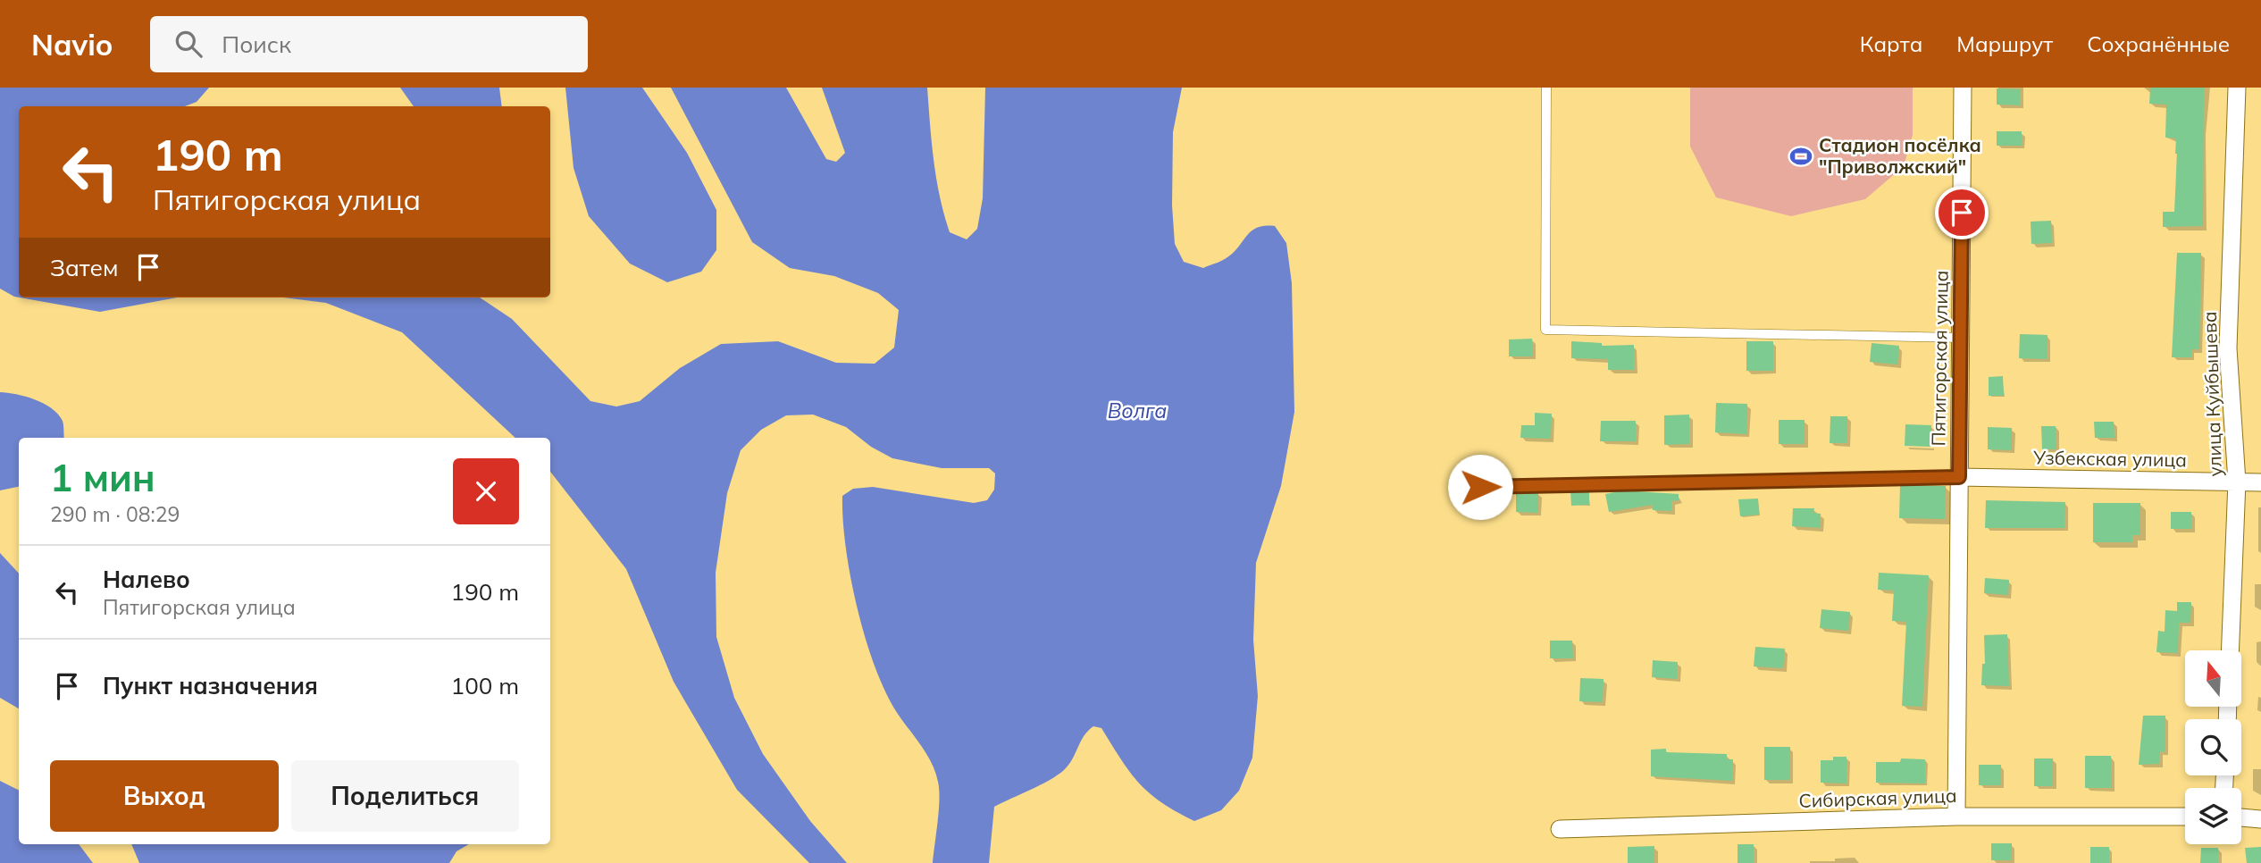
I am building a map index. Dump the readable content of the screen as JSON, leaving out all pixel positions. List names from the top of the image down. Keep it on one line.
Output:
{"streets":{"street":["Пятигорская улица","улица Куйбышева","Узбекская улица","Сибирская улица"]},"crossings":[["Пятигорская улица","Узбекская улица"],["Пятигорская улица","Сибирская улица"],["улица Куйбышева","Узбекская улица"]],"water":["Волга"],"places":{"sports":["Стадион посёлка \"Приволжский\""]},"north":"top","page":{"header":"Navio","search":"Поиск","nav":["Карта","Маршрут","Сохранённые"],"turn":["190 m","Пятигорская улица"],"then":"Затем","heading":["1 мин","290 m · 08:29"],"list":[{"name":"Налево","note":"Пятигорская улица","value":"190 m"},{"name":"Пункт назначения","value":"100 m"}],"buttons":["Выход","Поделиться"]}}
